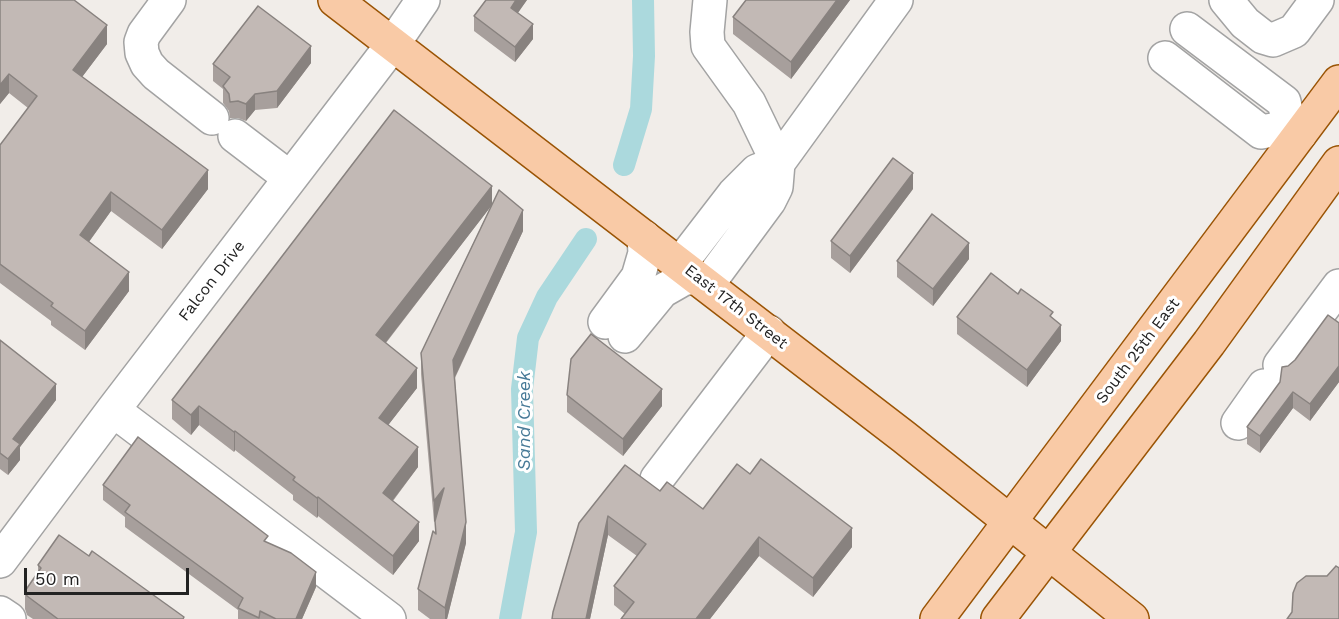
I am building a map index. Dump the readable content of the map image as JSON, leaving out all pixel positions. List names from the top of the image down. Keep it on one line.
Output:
{"streets":{"main road":["East 17th Street","South 25th East"],"street":["Falcon Drive"]},"crossings":[["Falcon Drive","East 17th Street"],["East 17th Street","South 25th East"]],"water":["Sand Creek"],"scale_bar":"50 m"}
